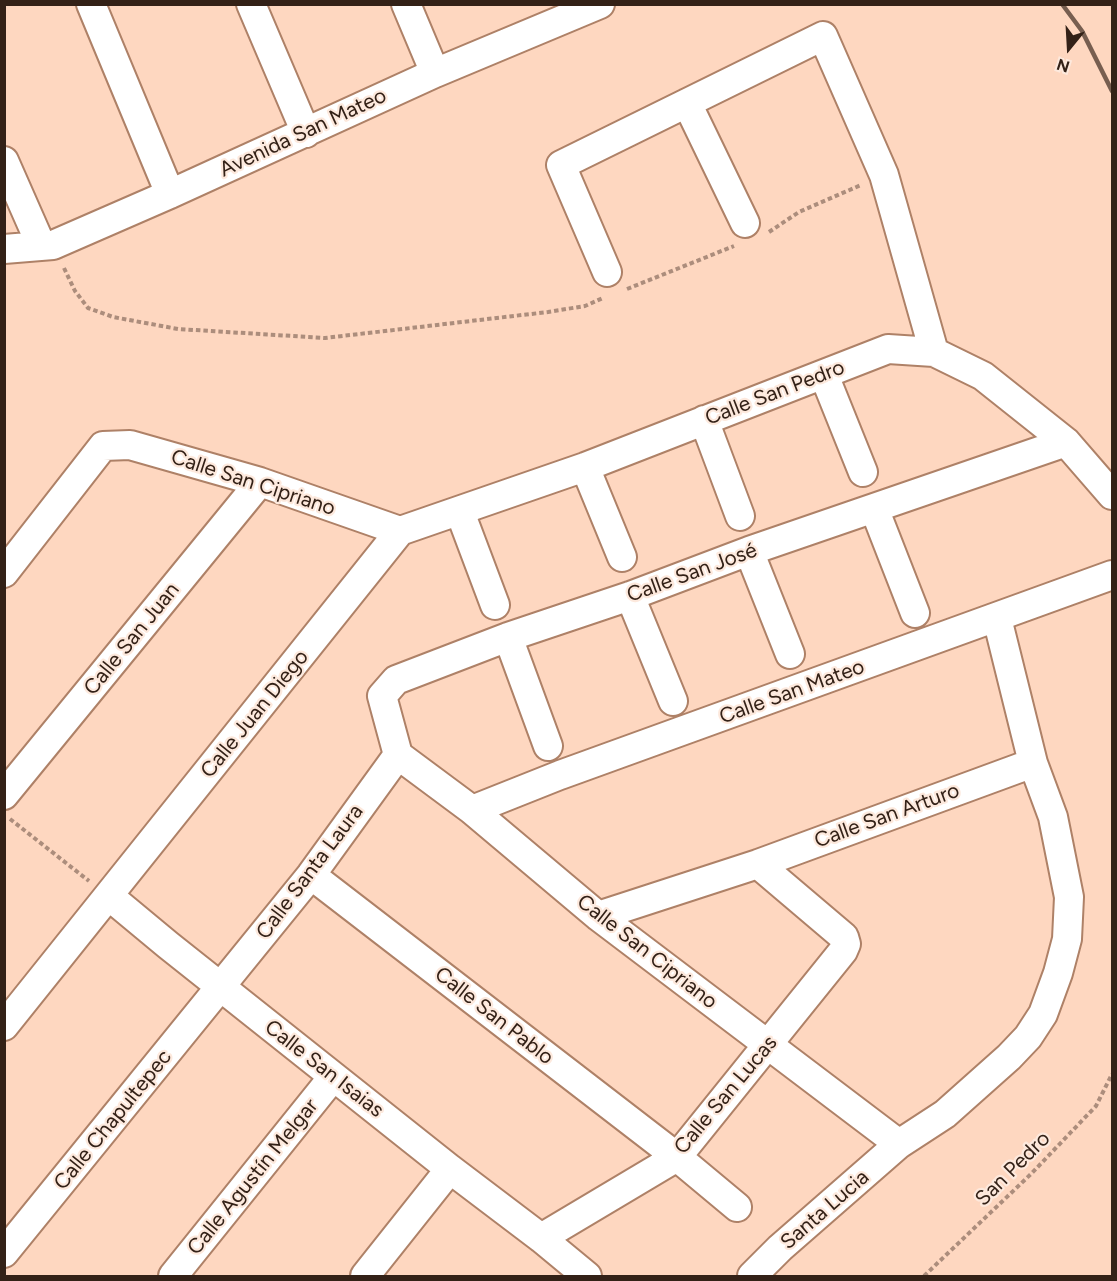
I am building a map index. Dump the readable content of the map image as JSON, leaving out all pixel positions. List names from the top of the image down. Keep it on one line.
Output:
{"streets":{"street":["Avenida San Mateo","Calle San Pedro","Calle San Cipriano","Calle San José","Calle San Juan","Calle San Mateo","Calle Juan Diego","Calle San Arturo","Calle Santa Laura","Calle San Pablo","Calle San Isaias","Calle San Lucas","Calle Chapultepec","Calle Agustín Melgar","Santa Lucia"],"path":["San Pedro"]},"crossings":[["Calle San Pedro","Calle San Cipriano"],["Calle San Pedro","Calle San José"],["Calle San Pedro","Calle Juan Diego"],["Calle San Cipriano","Calle San José"],["Calle San Cipriano","Calle San Juan"],["Calle San Cipriano","Calle San Mateo"],["Calle San Cipriano","Calle Juan Diego"],["Calle San Cipriano","Calle San Arturo"],["Calle San Cipriano","Calle Santa Laura"],["Calle San Cipriano","Calle San Lucas"],["Calle San Cipriano","Santa Lucia"],["Calle San José","Calle Santa Laura"],["Calle Juan Diego","Calle San Isaias"],["Calle San Arturo","Calle San Lucas"],["Calle Santa Laura","Calle San Pablo"],["Calle Santa Laura","Calle San Isaias"],["Calle Santa Laura","Calle Chapultepec"],["Calle San Pablo","Calle San Lucas"],["Calle San Isaias","Calle San Lucas"],["Calle San Isaias","Calle Chapultepec"],["Calle San Isaias","Calle Agustín Melgar"]],"north":"bottom"}
